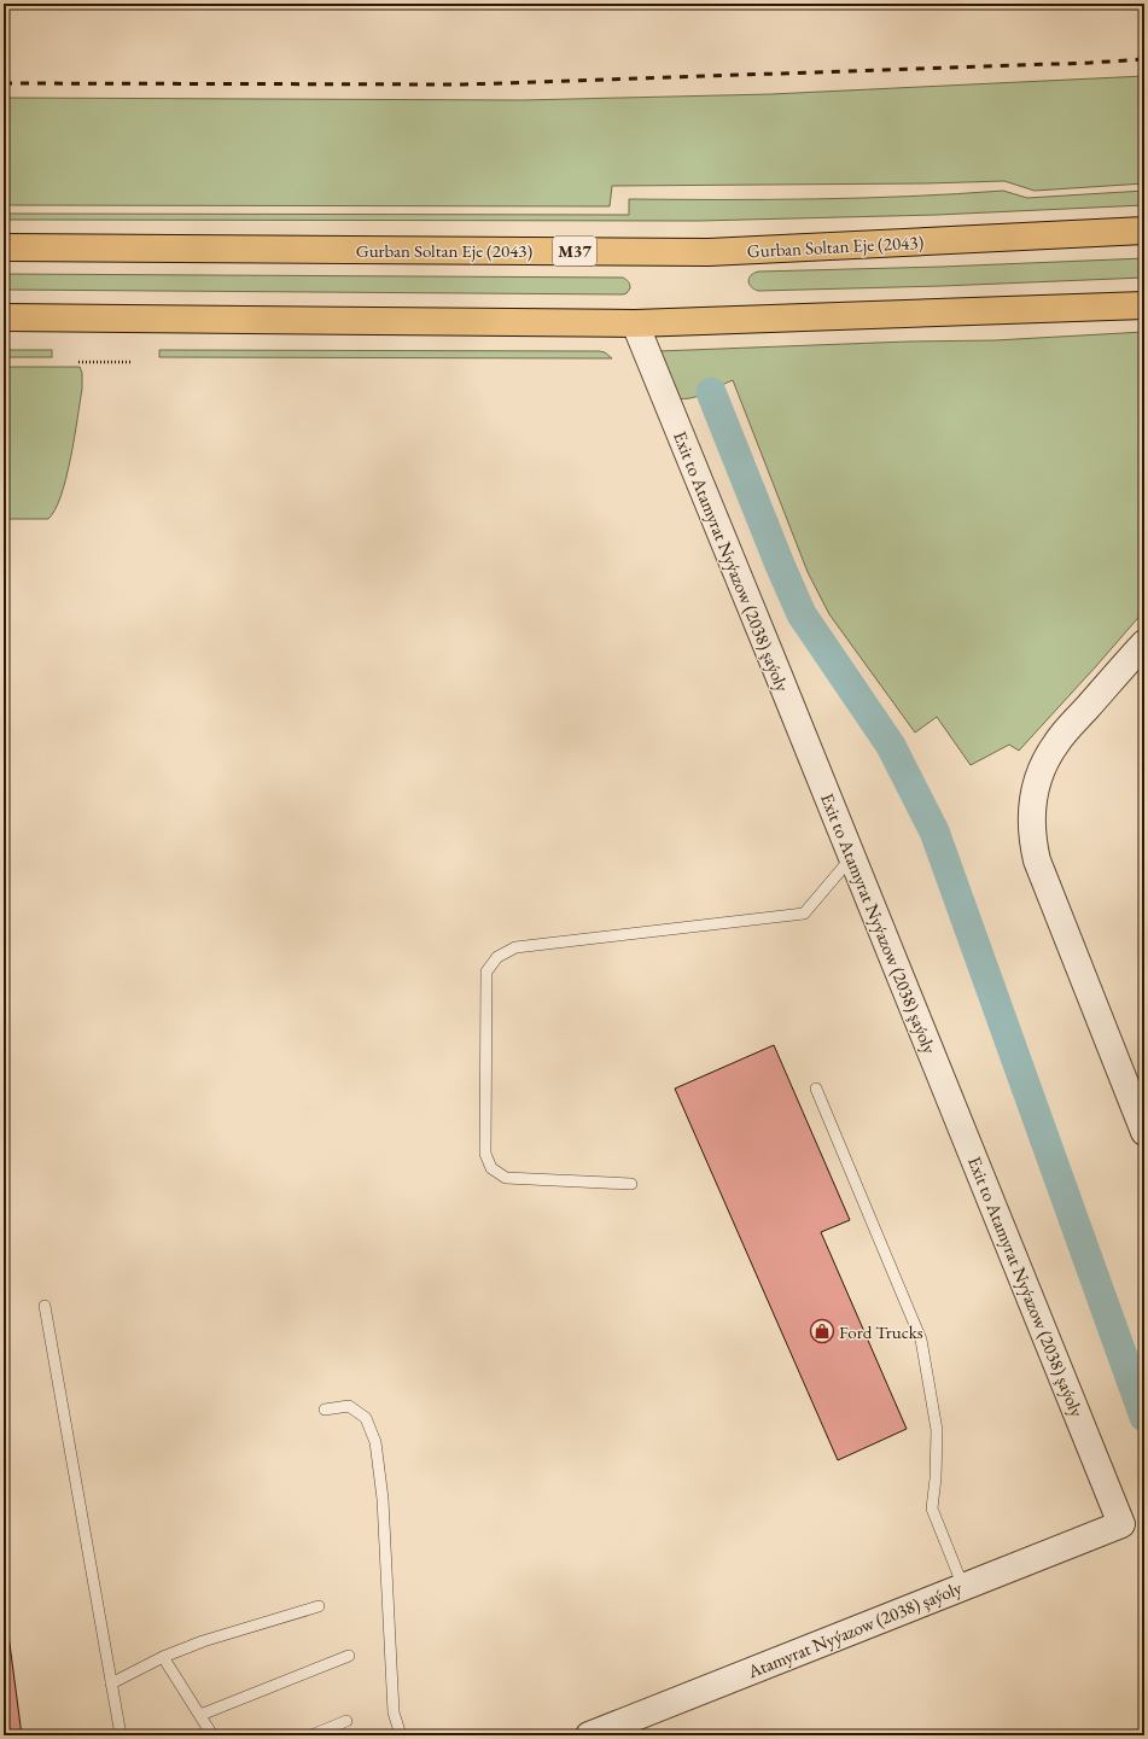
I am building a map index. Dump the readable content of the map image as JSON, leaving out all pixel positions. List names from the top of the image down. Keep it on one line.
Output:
{"streets":{"highway":["Gurban Soltan Eje (2043)","M37"],"street":["Exit to Atamyrat Nyýazow (2038) şaýoly","Atamyrat Nyýazow (2038) şaýoly"]},"crossings":[["Exit to Atamyrat Nyýazow (2038) şaýoly","Atamyrat Nyýazow (2038) şaýoly"]],"places":{"shop":["Ford Trucks"]}}
